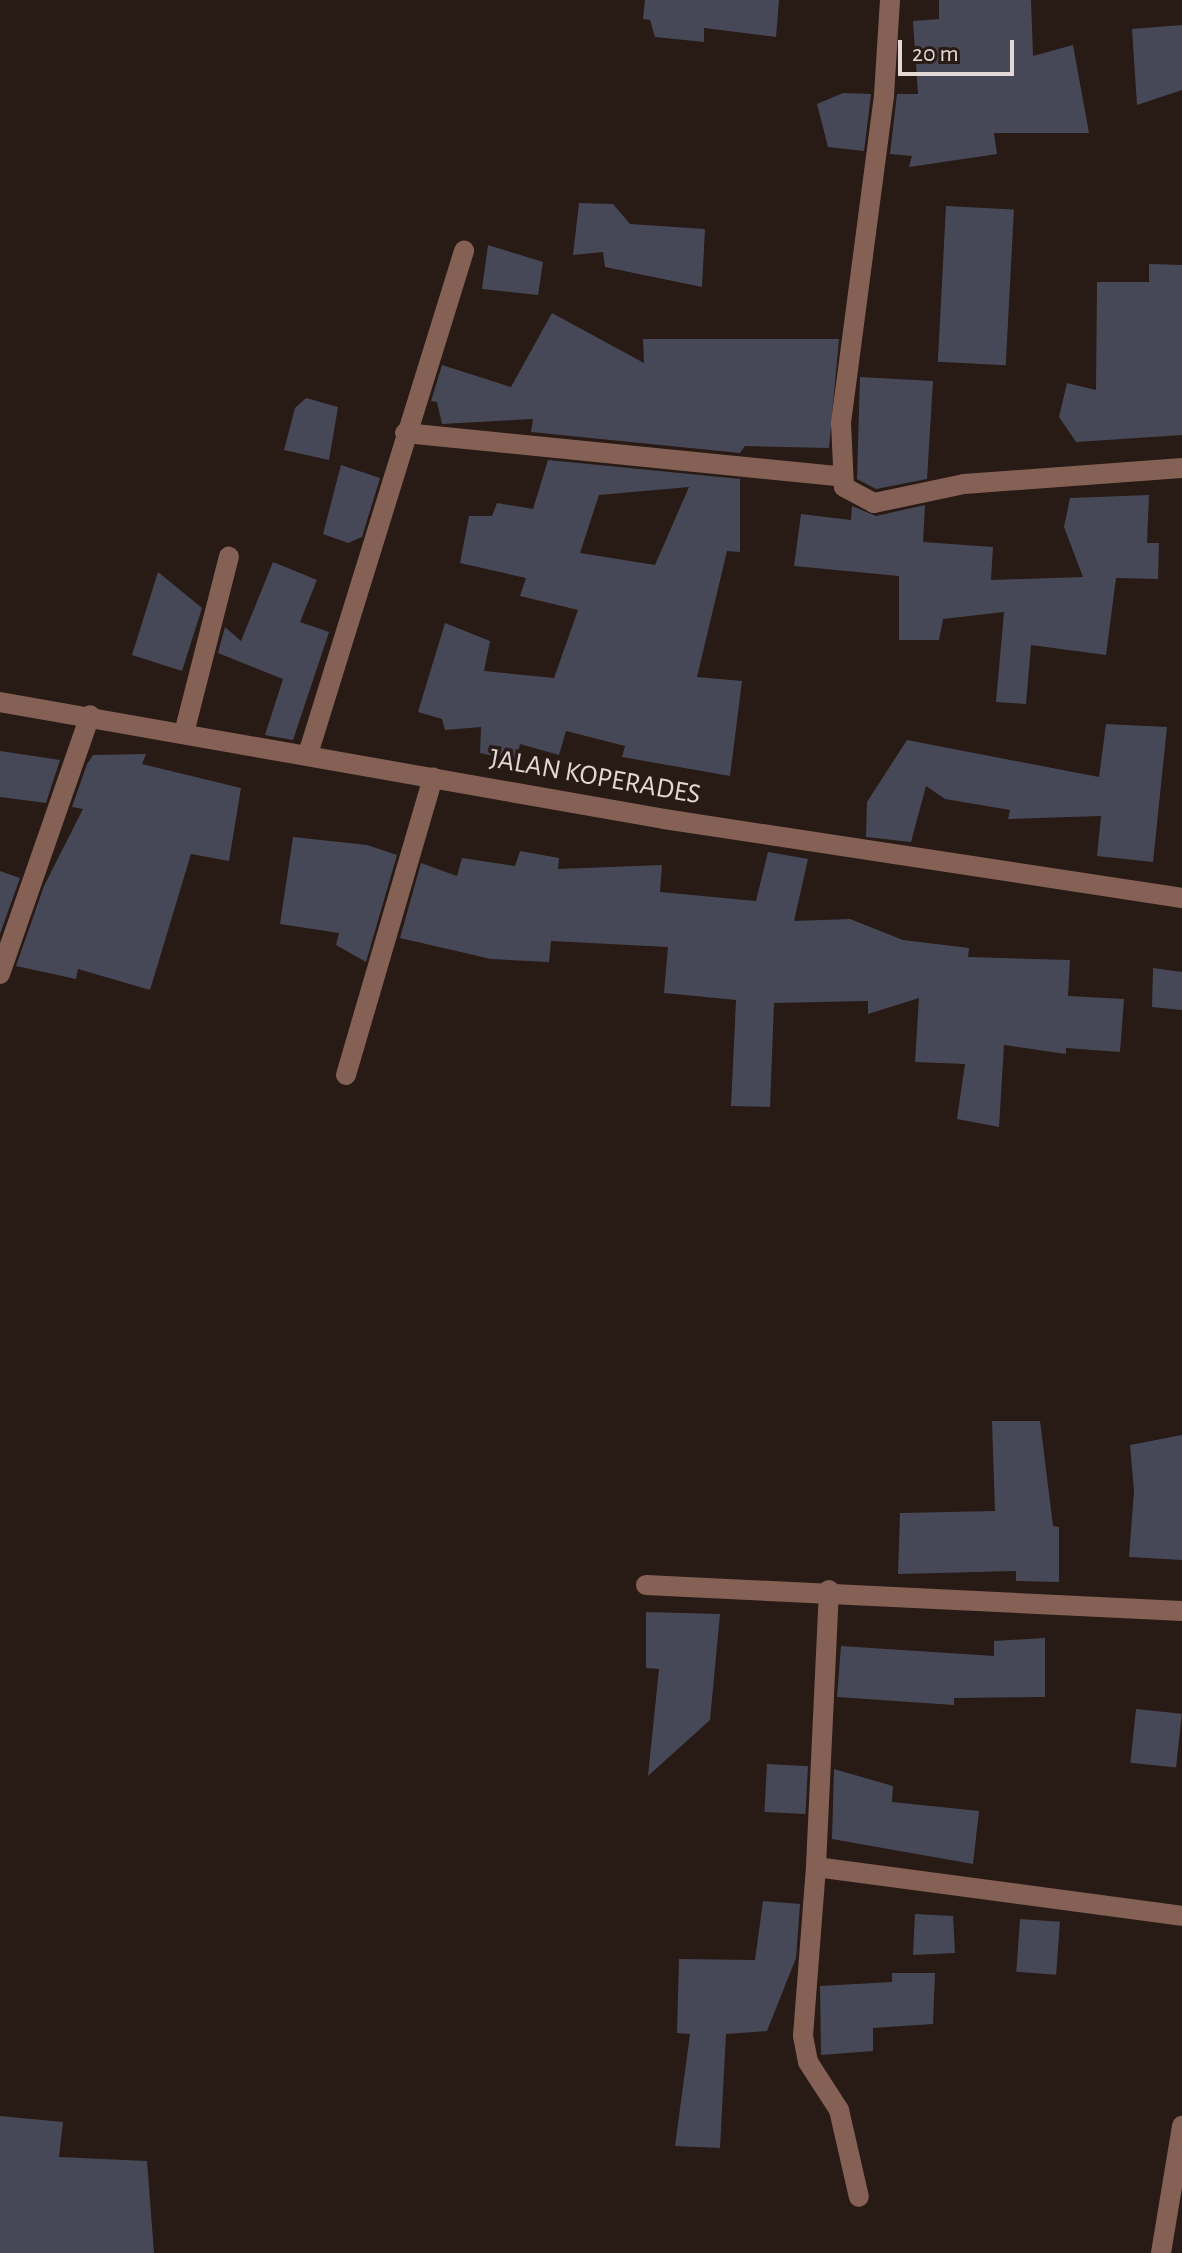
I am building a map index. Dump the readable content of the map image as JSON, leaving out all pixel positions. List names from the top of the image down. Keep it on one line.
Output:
{"streets":{"street":["JALAN KOPERADES"]},"scale_bar":"20 m"}
